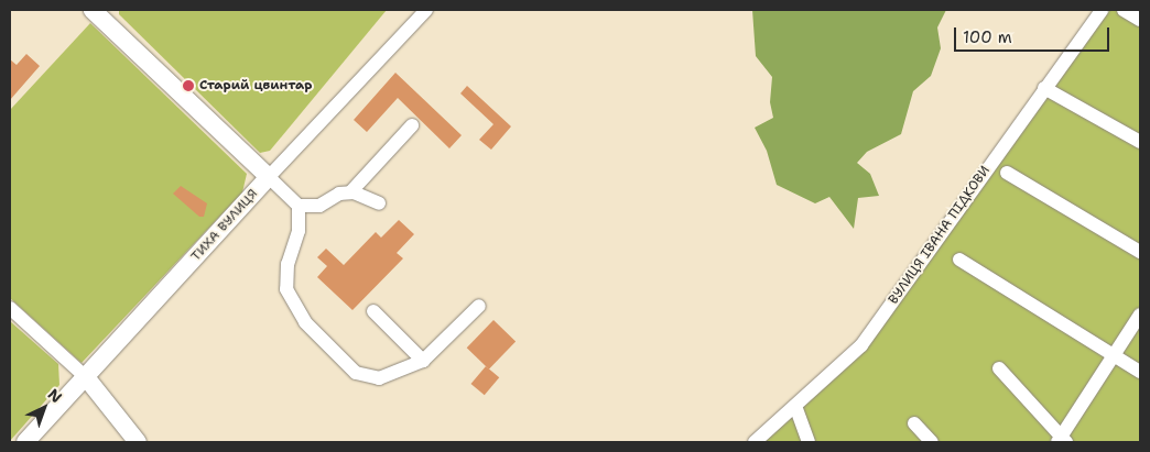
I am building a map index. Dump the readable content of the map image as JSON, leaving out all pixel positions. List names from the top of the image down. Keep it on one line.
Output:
{"streets":{"main road":["ТИХА ВУЛИЦЯ"],"street":["ВУЛИЦЯ ІВАНА ПІДКОВИ"]},"places":["Старий цвинтар"],"scale_bar":"100 m","north":"top right"}
